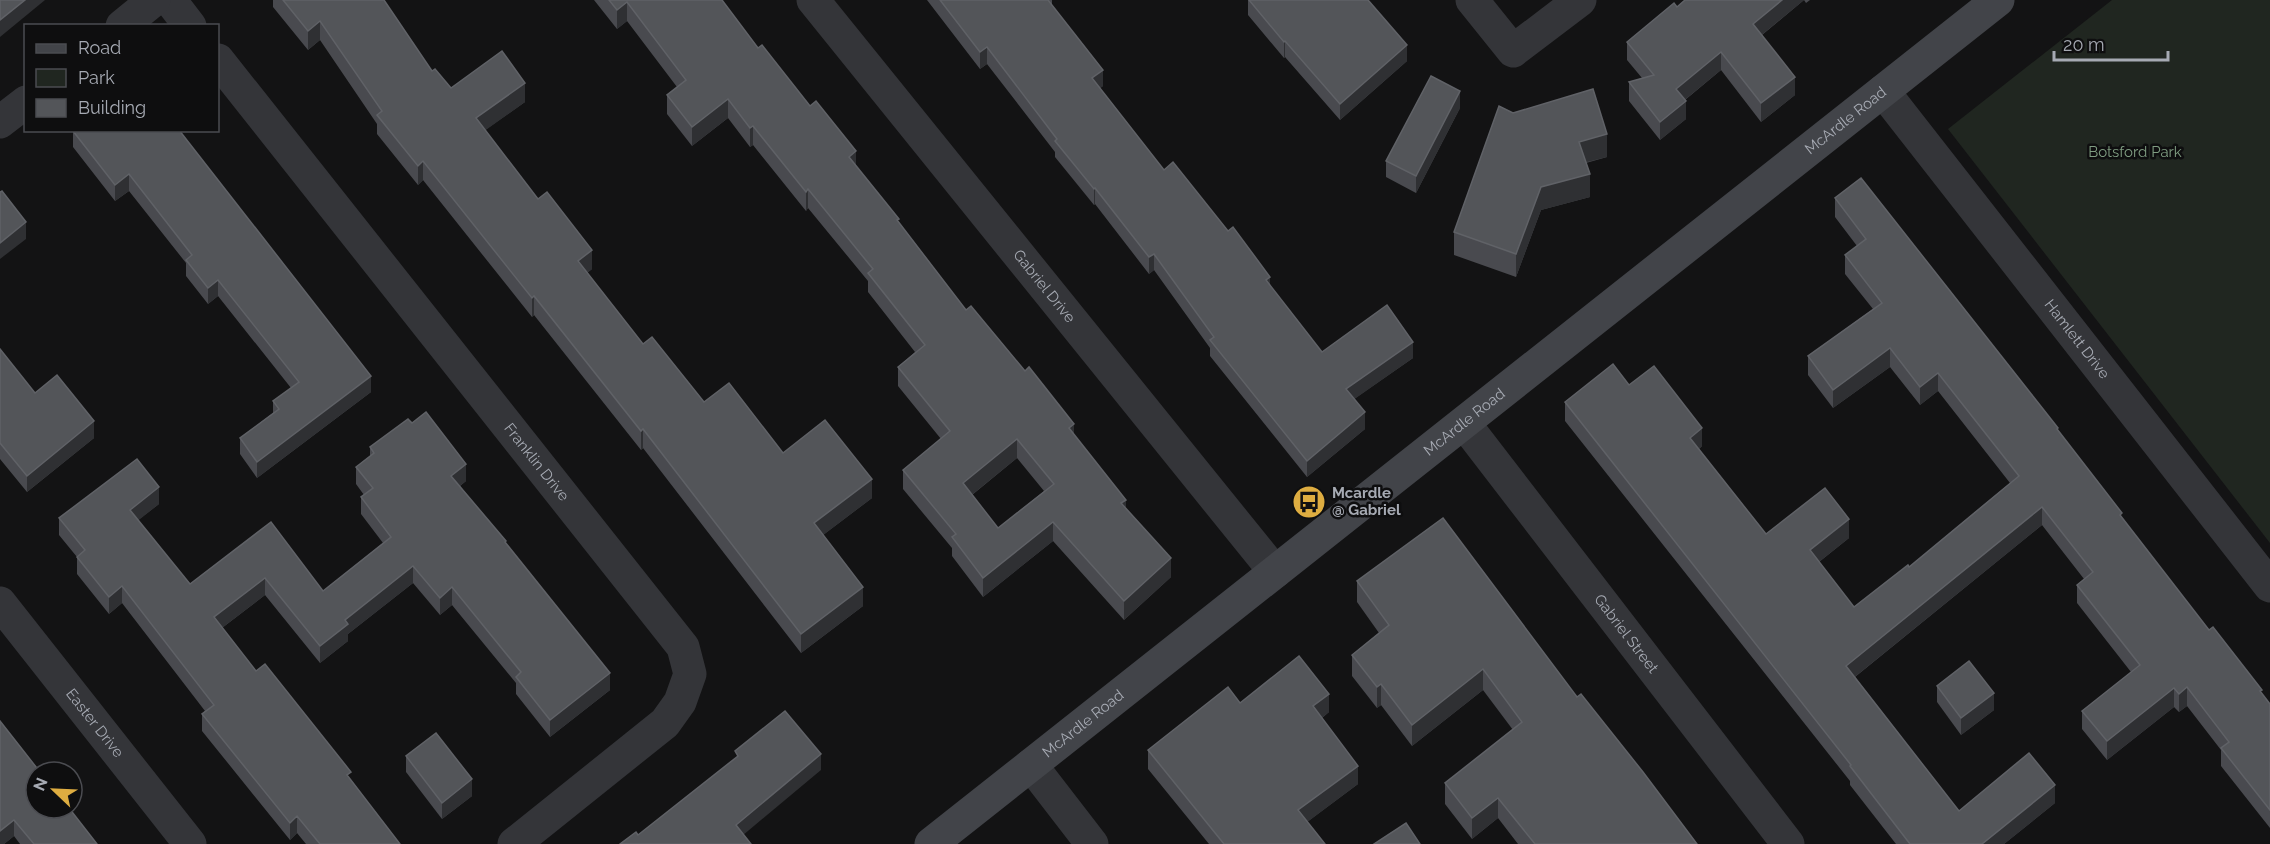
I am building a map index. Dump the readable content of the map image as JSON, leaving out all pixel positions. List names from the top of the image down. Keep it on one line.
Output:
{"streets":{"main road":["McArdle Road"],"street":["Gabriel Drive","Hamlett Drive","Franklin Drive","Gabriel Street","Easter Drive"]},"crossings":[["McArdle Road","Gabriel Drive"],["McArdle Road","Hamlett Drive"],["McArdle Road","Gabriel Street"]],"parks":["Botsford Park"],"places":{"bus stop":["Mcardle @ Gabriel"]},"legend":["Road","Park","Building"],"scale_bar":"20 m","north":"top left"}
